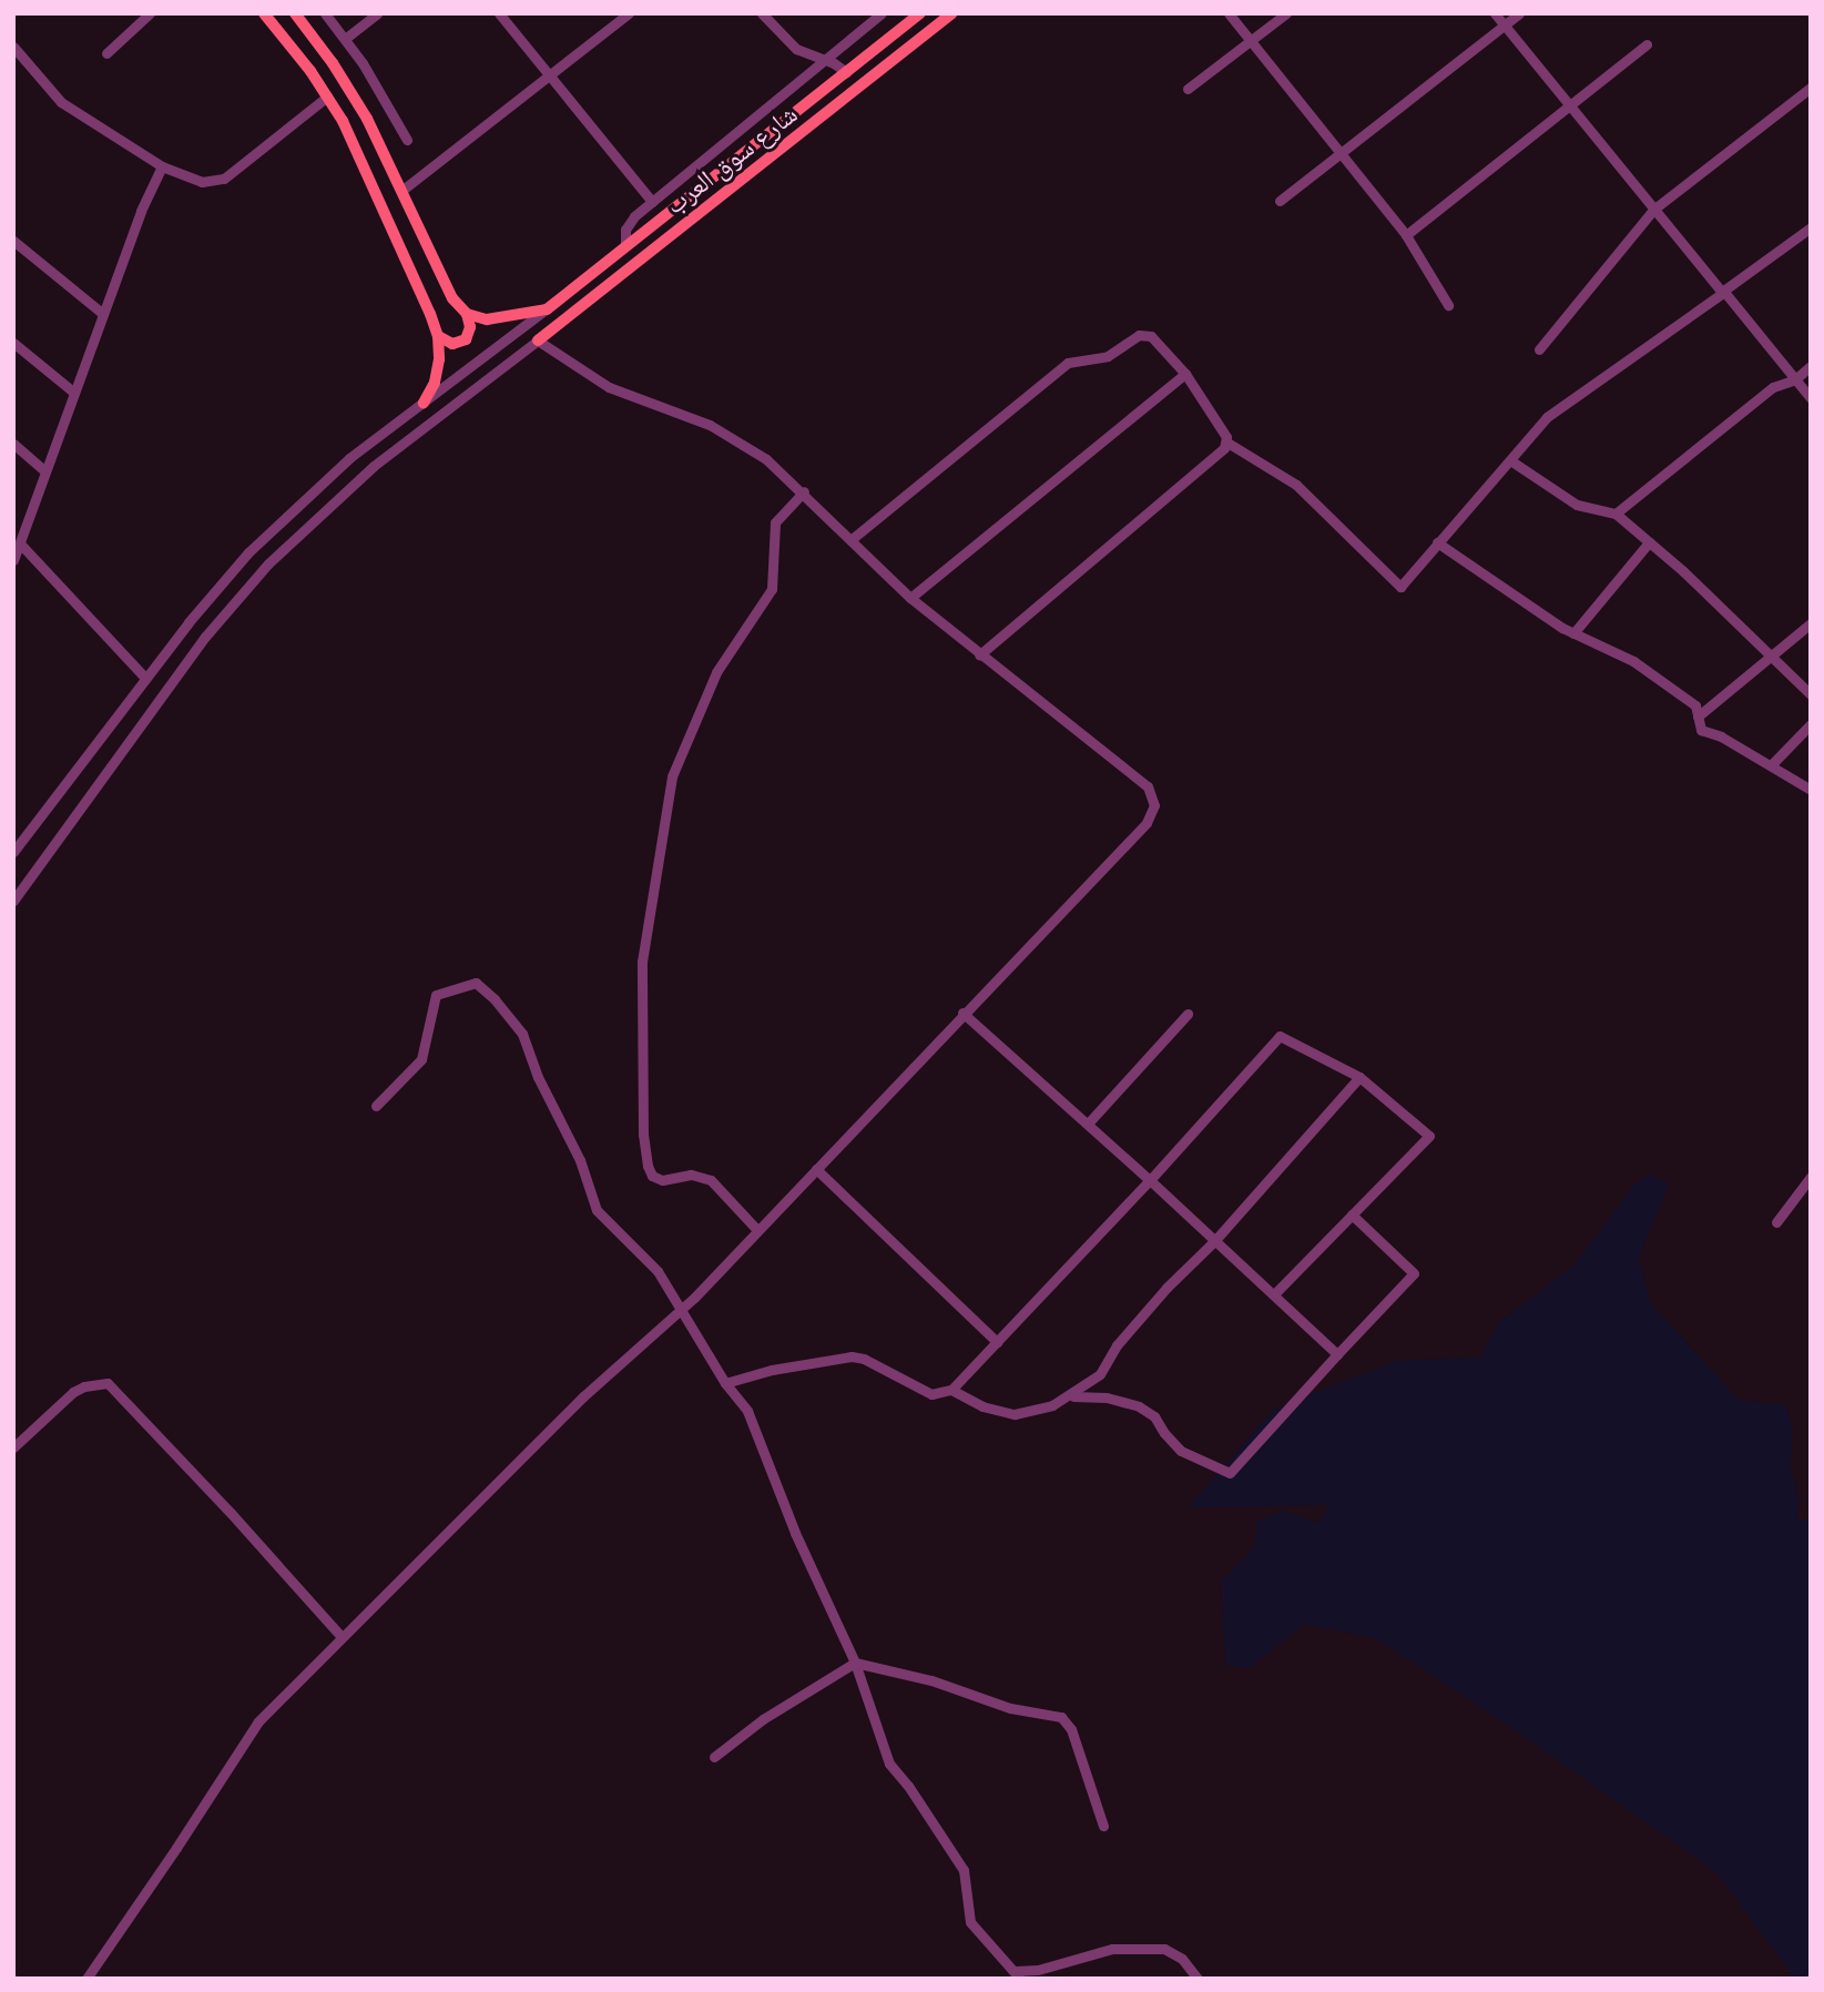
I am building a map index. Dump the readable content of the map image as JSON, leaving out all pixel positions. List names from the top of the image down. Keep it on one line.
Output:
{"streets":{"main road":["شارع سوق العرب"]}}
